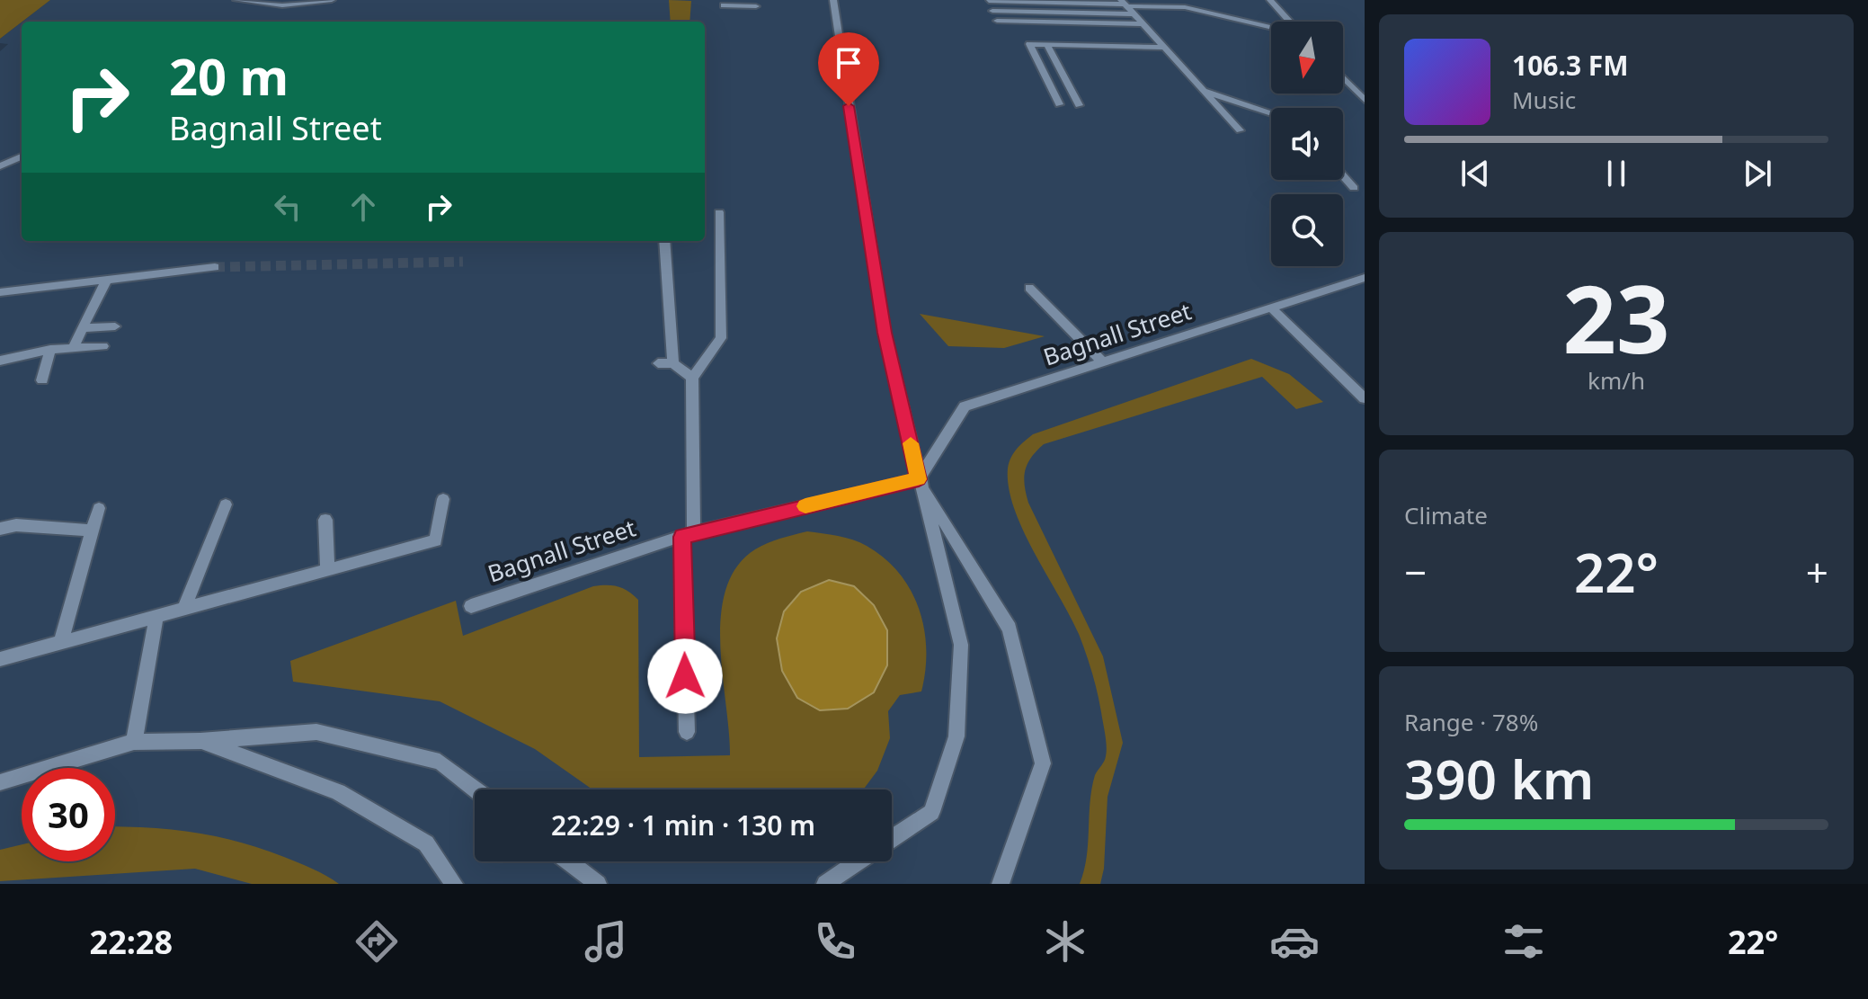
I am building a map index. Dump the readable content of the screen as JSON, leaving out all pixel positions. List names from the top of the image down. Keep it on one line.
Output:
{"streets":{"street":["Bagnall Street"]},"north":"bottom","page":{"turn":["20 m","Bagnall Street"],"song":["106.3 FM","Music"],"tile":[["23","km/h"],"Climate",["Range · 78%","390 km"]],"heat":["−","22°","+"],"limit":"30","trip":"22:29 · 1 min · 130 m","tabs":["22:28","22°"]}}
